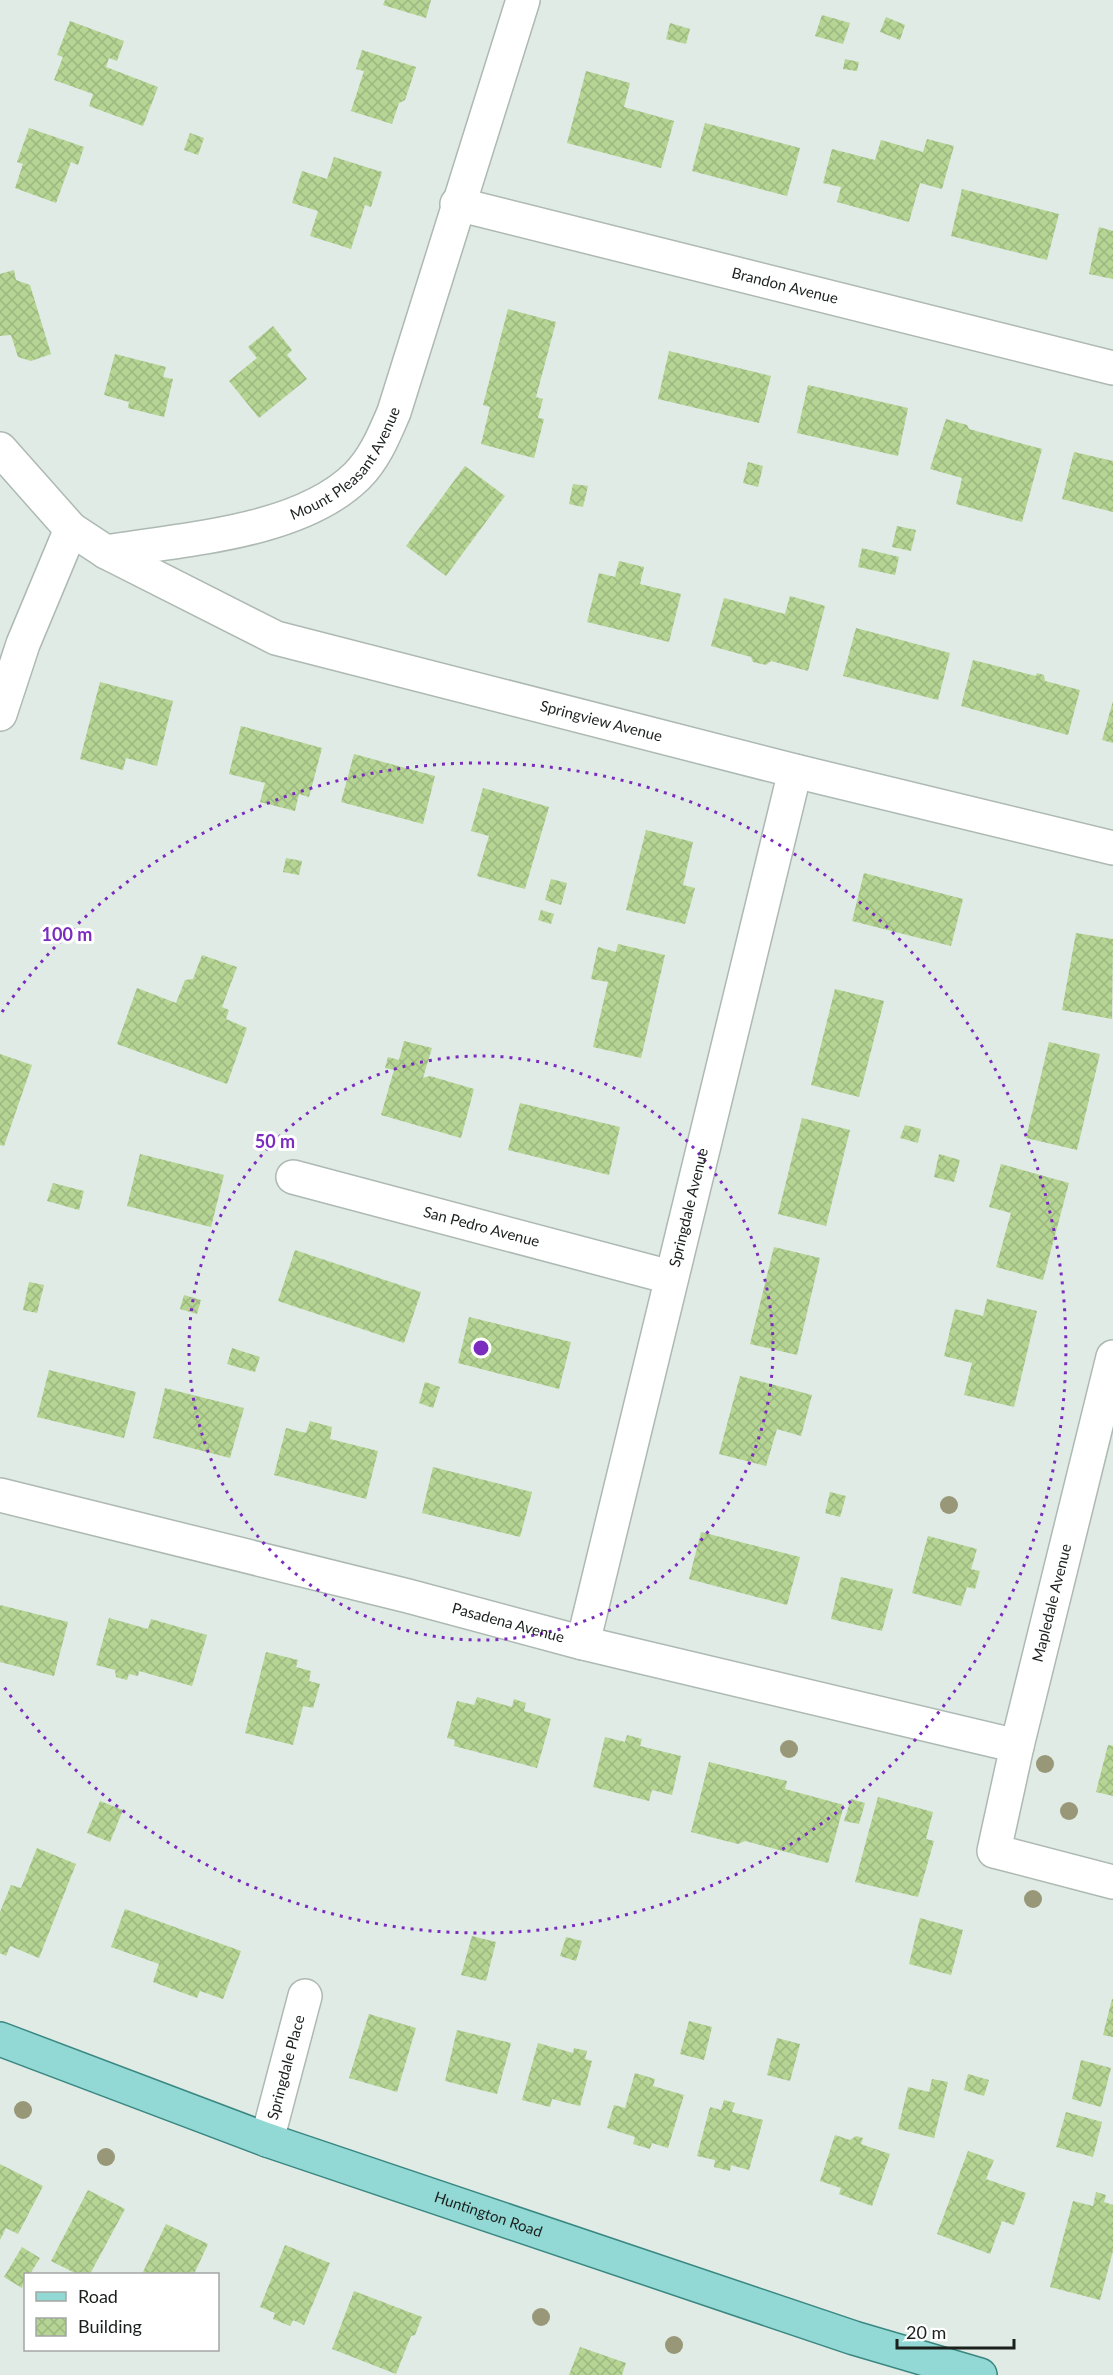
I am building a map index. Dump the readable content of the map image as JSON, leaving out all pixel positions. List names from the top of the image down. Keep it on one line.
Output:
{"streets":{"main road":["Huntington Road"],"street":["Brandon Avenue","Mount Pleasant Avenue","Springview Avenue","Springdale Avenue","San Pedro Avenue","Mapledale Avenue","Pasadena Avenue","Springdale Place"]},"crossings":[["Brandon Avenue","Mount Pleasant Avenue"],["Mount Pleasant Avenue","Springview Avenue"],["Springview Avenue","Springdale Avenue"],["Springdale Avenue","San Pedro Avenue"],["Springdale Avenue","Pasadena Avenue"],["Mapledale Avenue","Pasadena Avenue"],["Springdale Place","Huntington Road"]],"legend":["Road","Building"],"scale_bar":"20 m","rings":["100 m","50 m"]}
